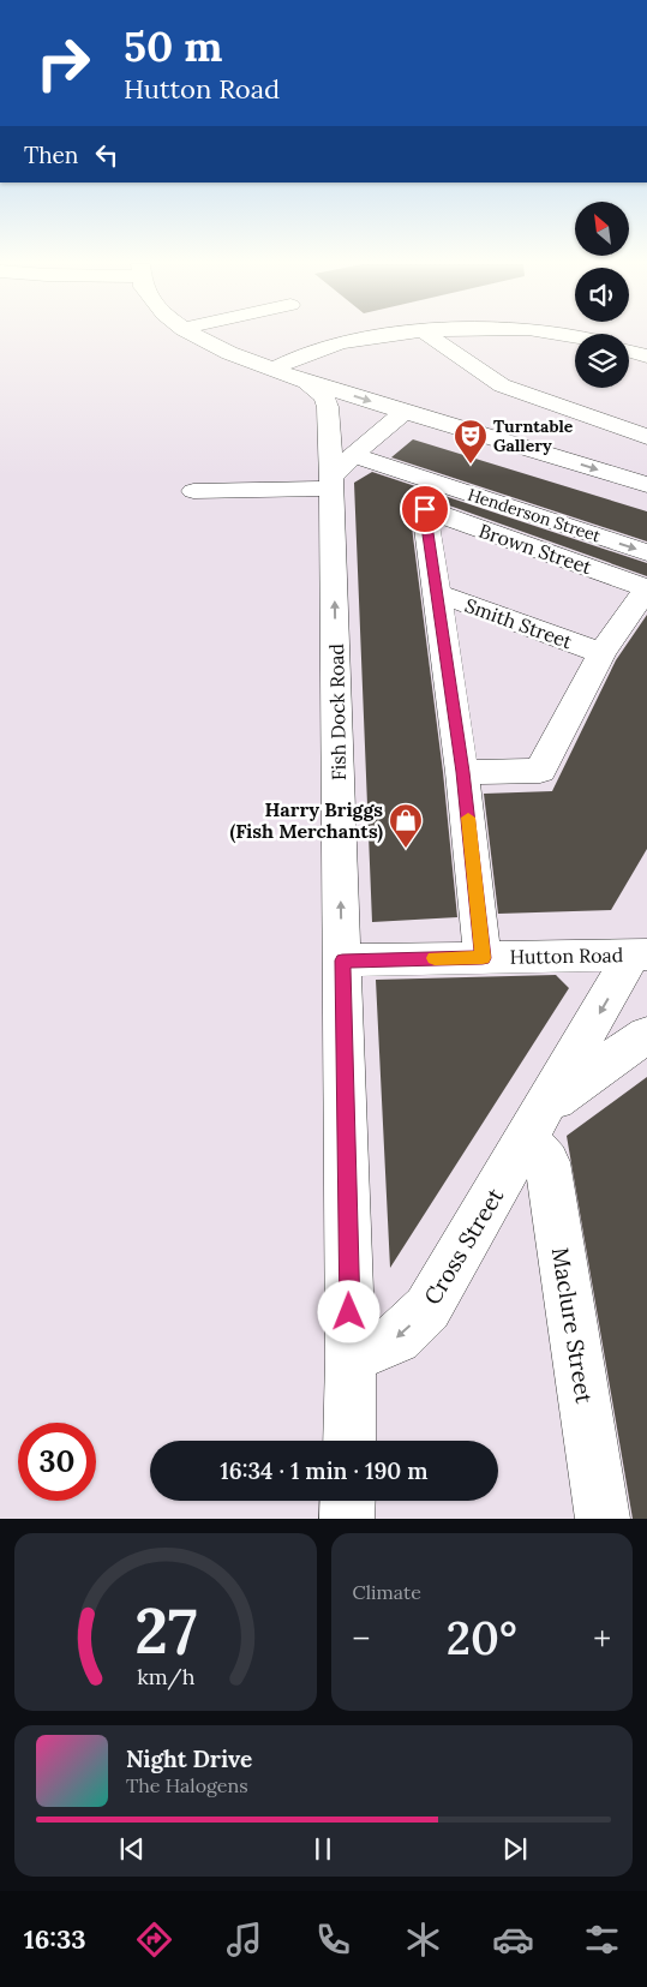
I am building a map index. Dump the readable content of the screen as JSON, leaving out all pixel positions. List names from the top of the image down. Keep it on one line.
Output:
{"streets":{"street":["Henderson Street","Brown Street","Smith Street","Fish Dock Road","Hutton Road","Cross Street","Maclure Street"]},"crossings":[["Henderson Street","Fish Dock Road"],["Brown Street","Smith Street"],["Fish Dock Road","Hutton Road"],["Fish Dock Road","Cross Street"],["Hutton Road","Cross Street"],["Cross Street","Maclure Street"]],"one_way":["Cross Street"],"places":{"theatre":["Turntable Gallery"],"shop":["Harry Briggs (Fish Merchants)"]},"north":"top left","page":{"turn":["50 m","Hutton Road"],"then":"Then","limit":"30","trip":"16:34 · 1 min · 190 m","tile":"Climate","heat":["−","20°","+"],"song":["Night Drive","The Halogens"],"tabs":"16:33","gauge":["27","km/h"]}}
